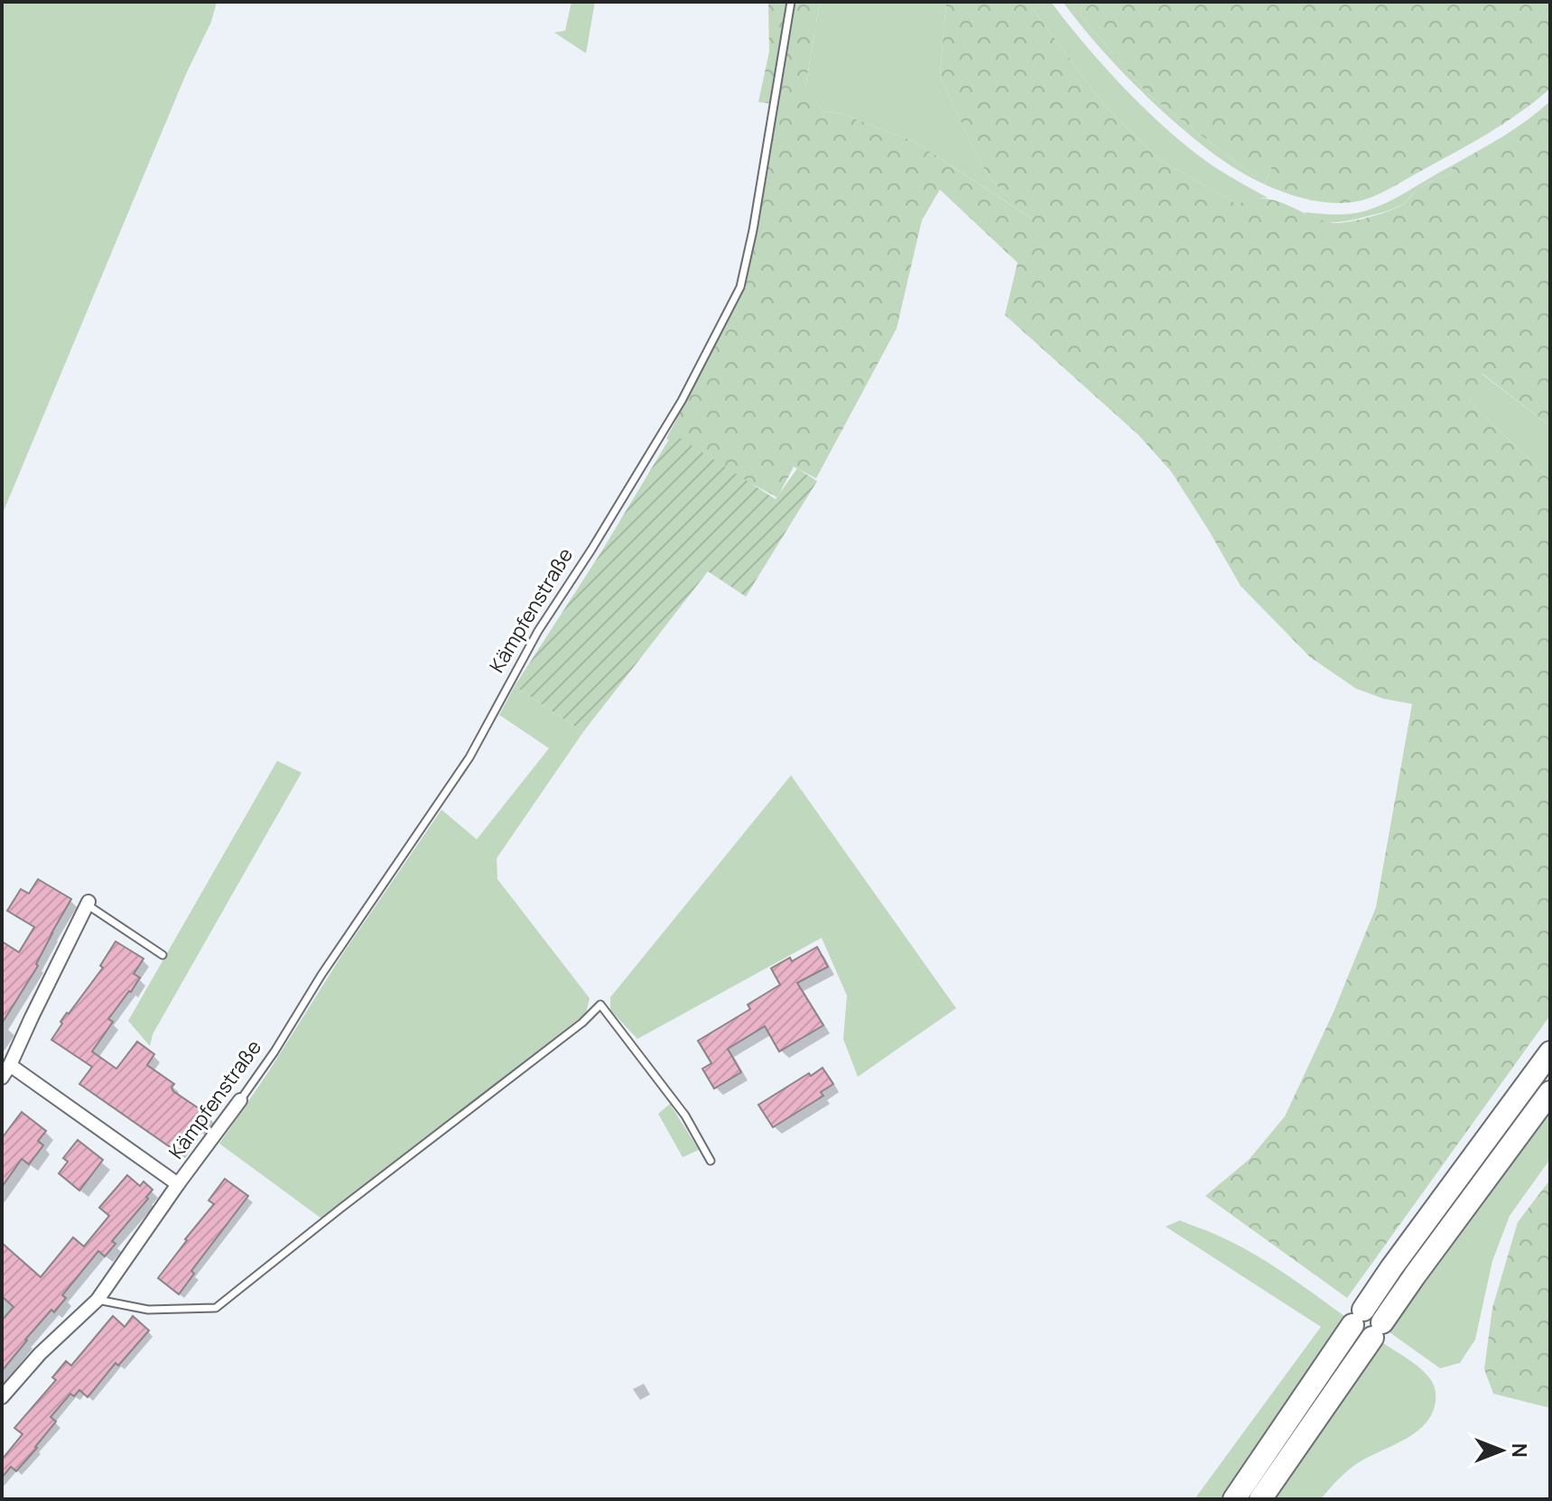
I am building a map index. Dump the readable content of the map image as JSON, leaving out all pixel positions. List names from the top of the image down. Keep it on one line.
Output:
{"streets":{"street":["Kämpfenstraße"]},"north":"right"}
